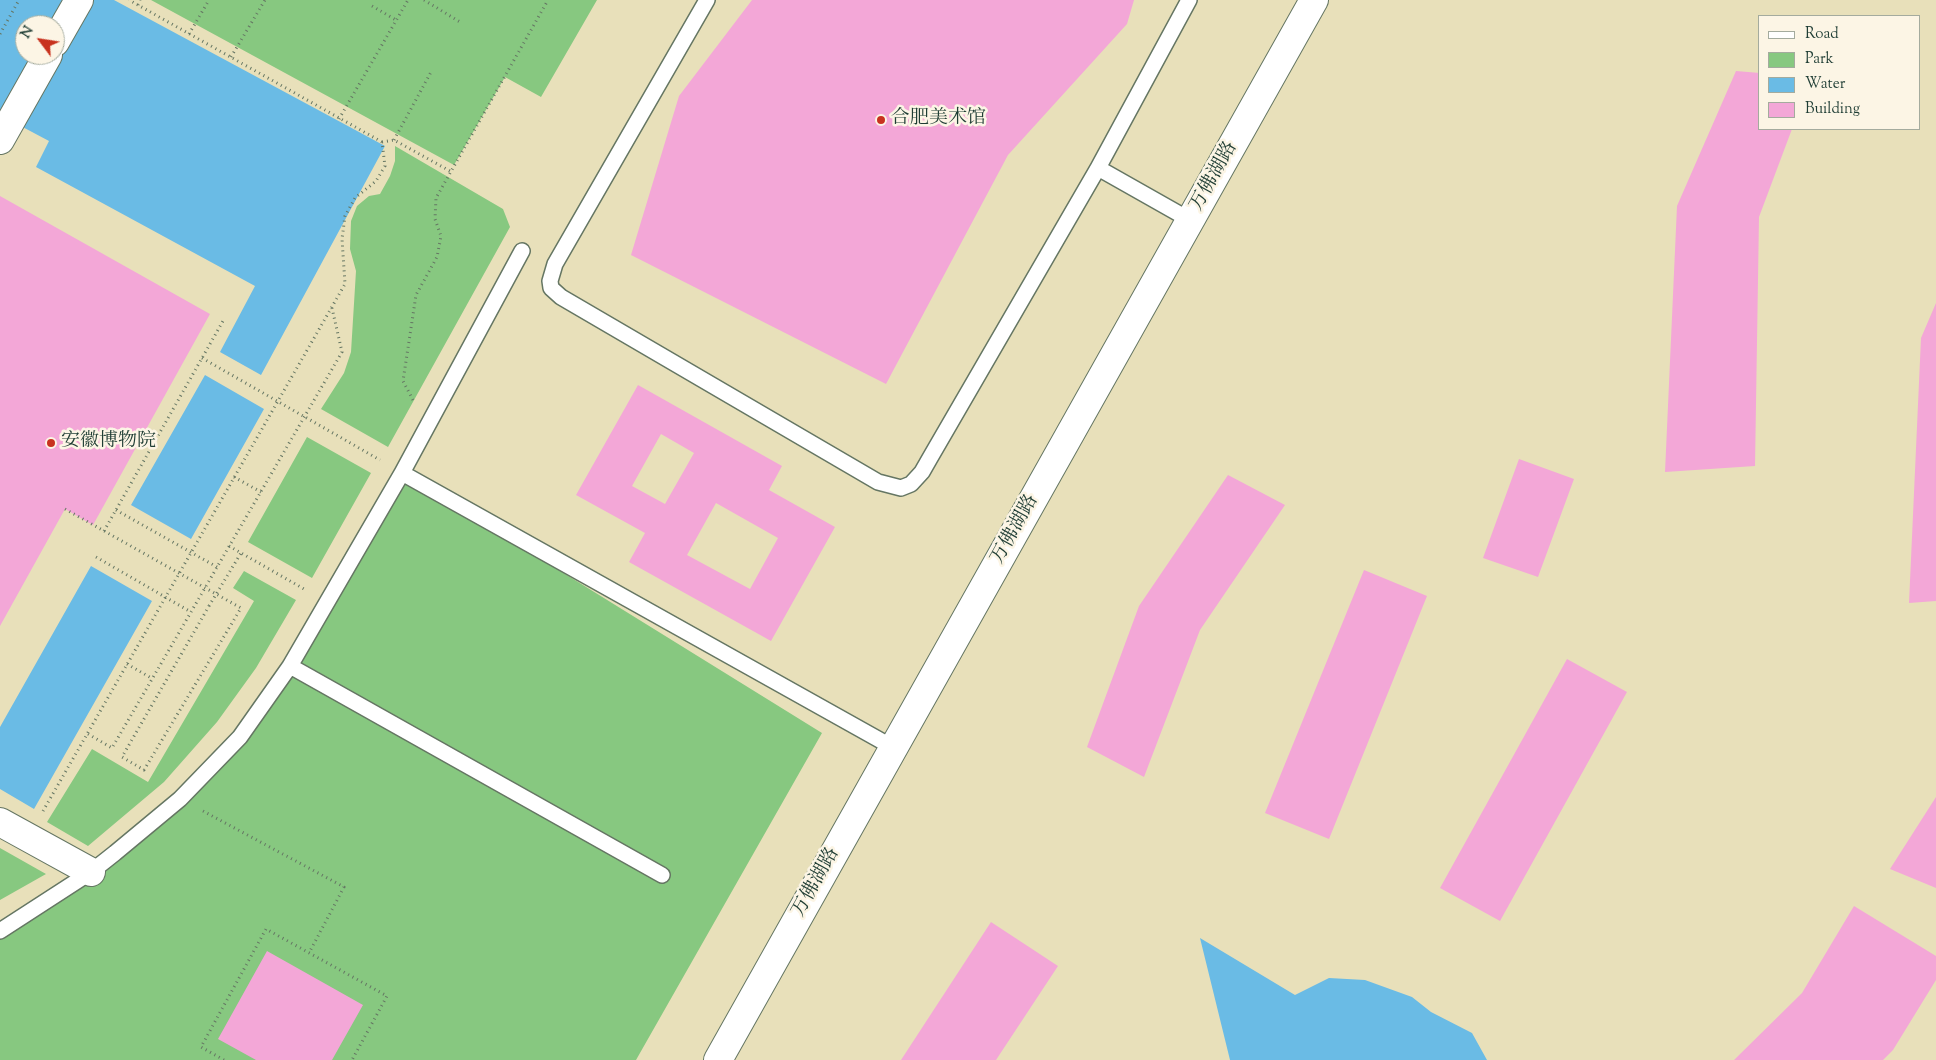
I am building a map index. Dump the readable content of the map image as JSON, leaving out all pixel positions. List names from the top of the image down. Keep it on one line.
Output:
{"streets":{"street":["万佛湖路"]},"places":["合肥美术馆","安徽博物院"],"legend":["Road","Park","Water","Building"],"north":"top left"}
